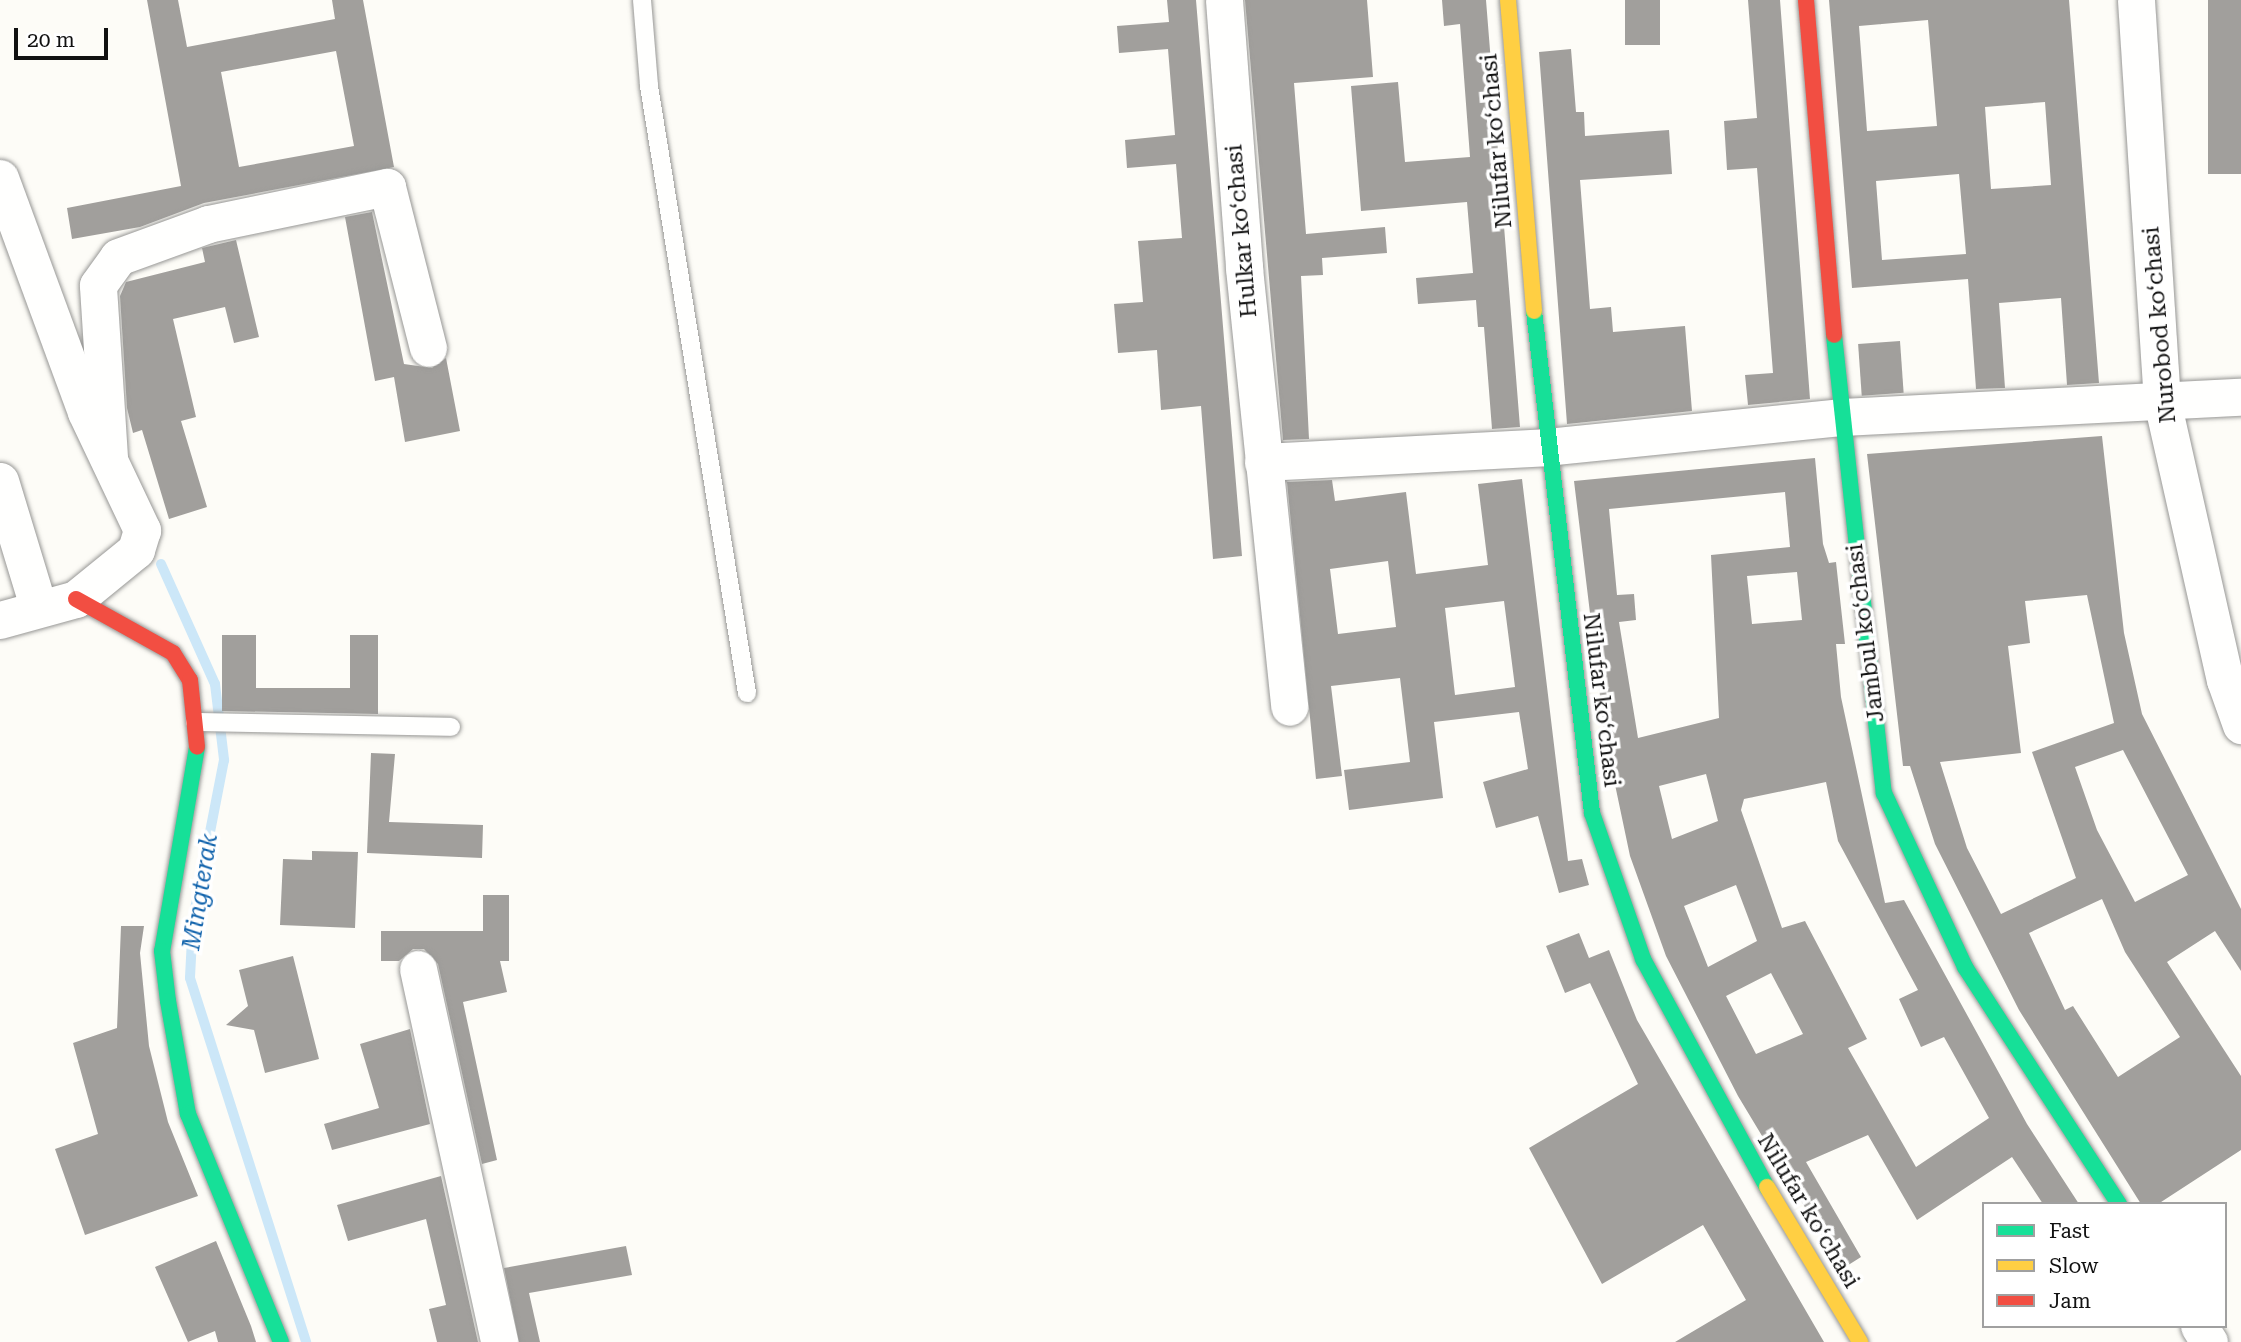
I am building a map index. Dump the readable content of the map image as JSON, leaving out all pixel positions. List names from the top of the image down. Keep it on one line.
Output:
{"streets":{"street":["Nilufar koʻchasi","Hulkar koʻchasi","Nurobod koʻchasi","Jambul koʻchasi"]},"water":["Mingterak"],"legend":["Fast","Slow","Jam"],"scale_bar":"20 m"}
